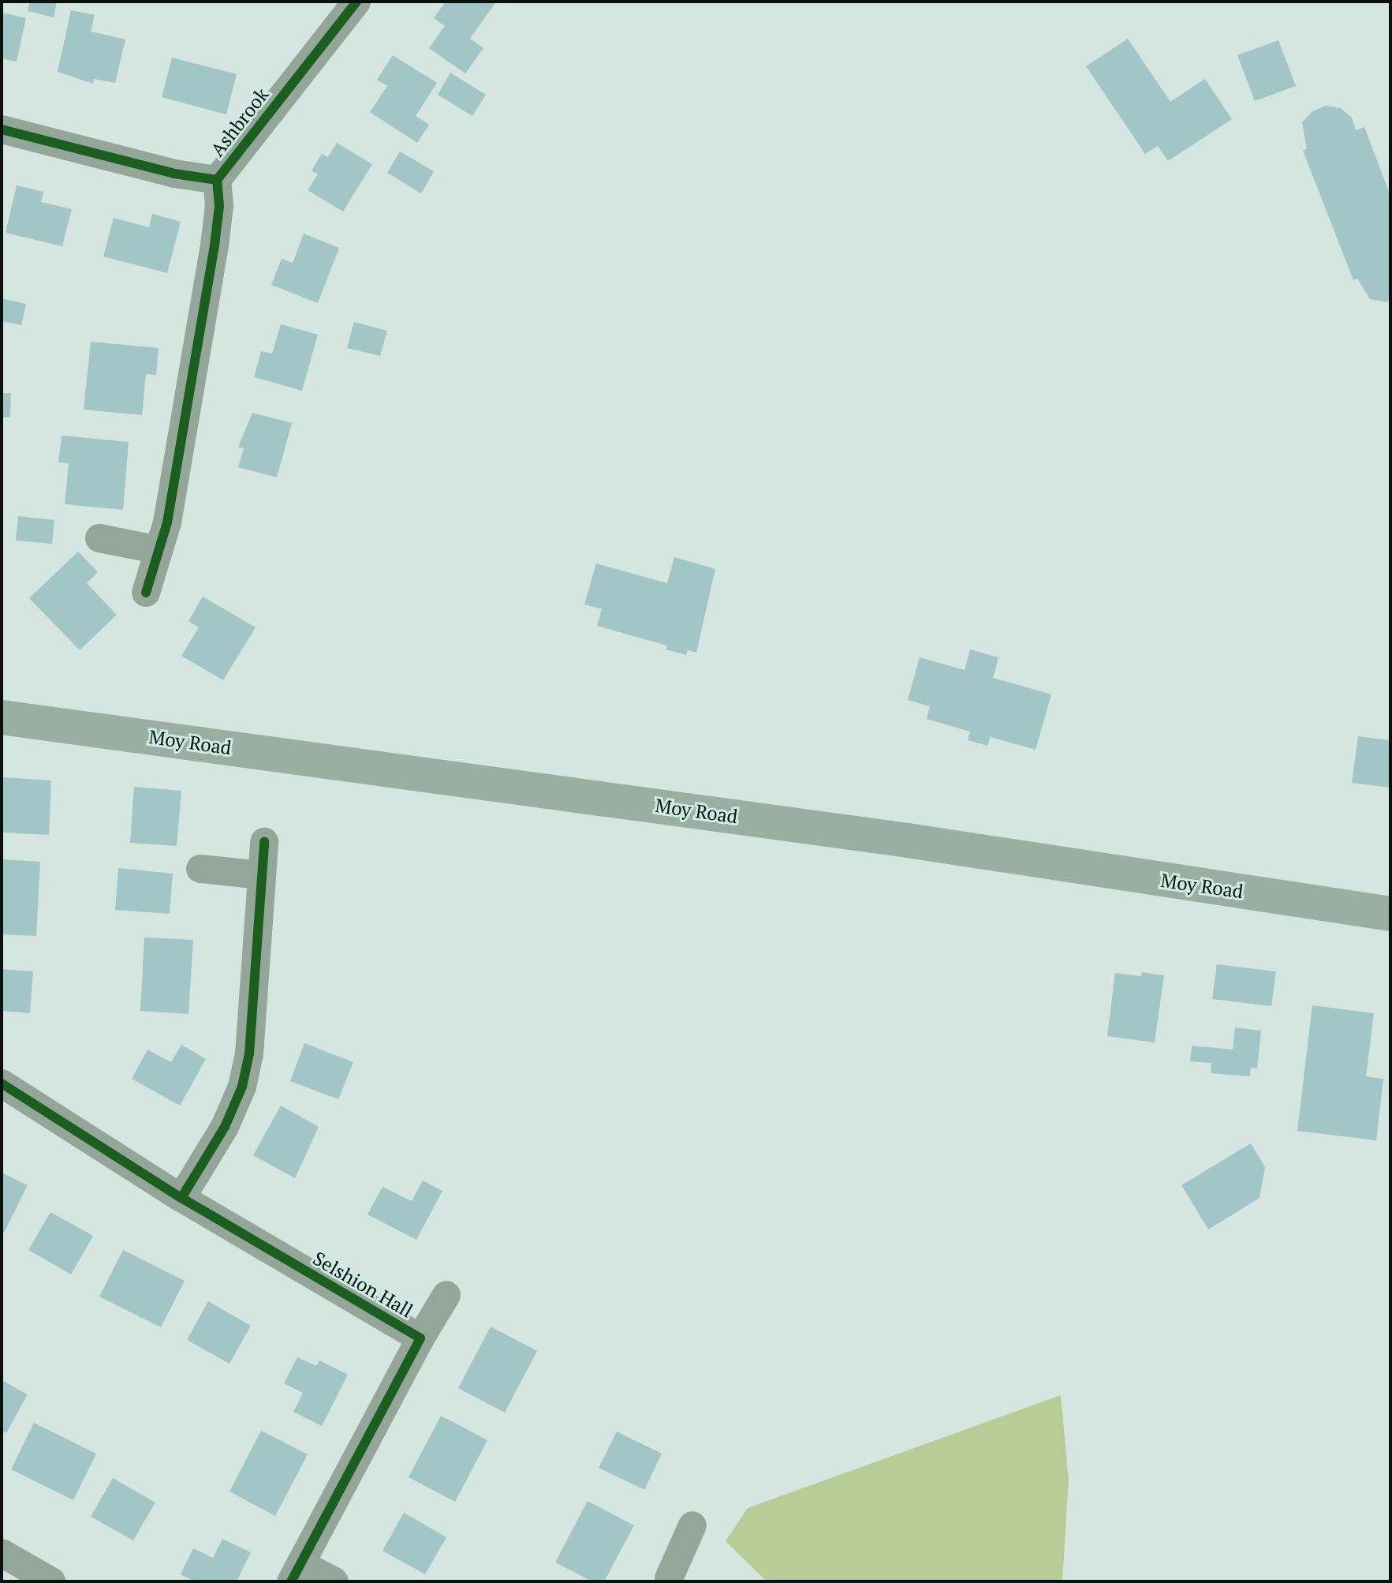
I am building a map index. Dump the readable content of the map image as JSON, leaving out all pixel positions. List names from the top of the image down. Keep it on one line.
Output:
{"streets":{"main road":["Moy Road"],"street":["Ashbrook","Selshion Hall"]}}
